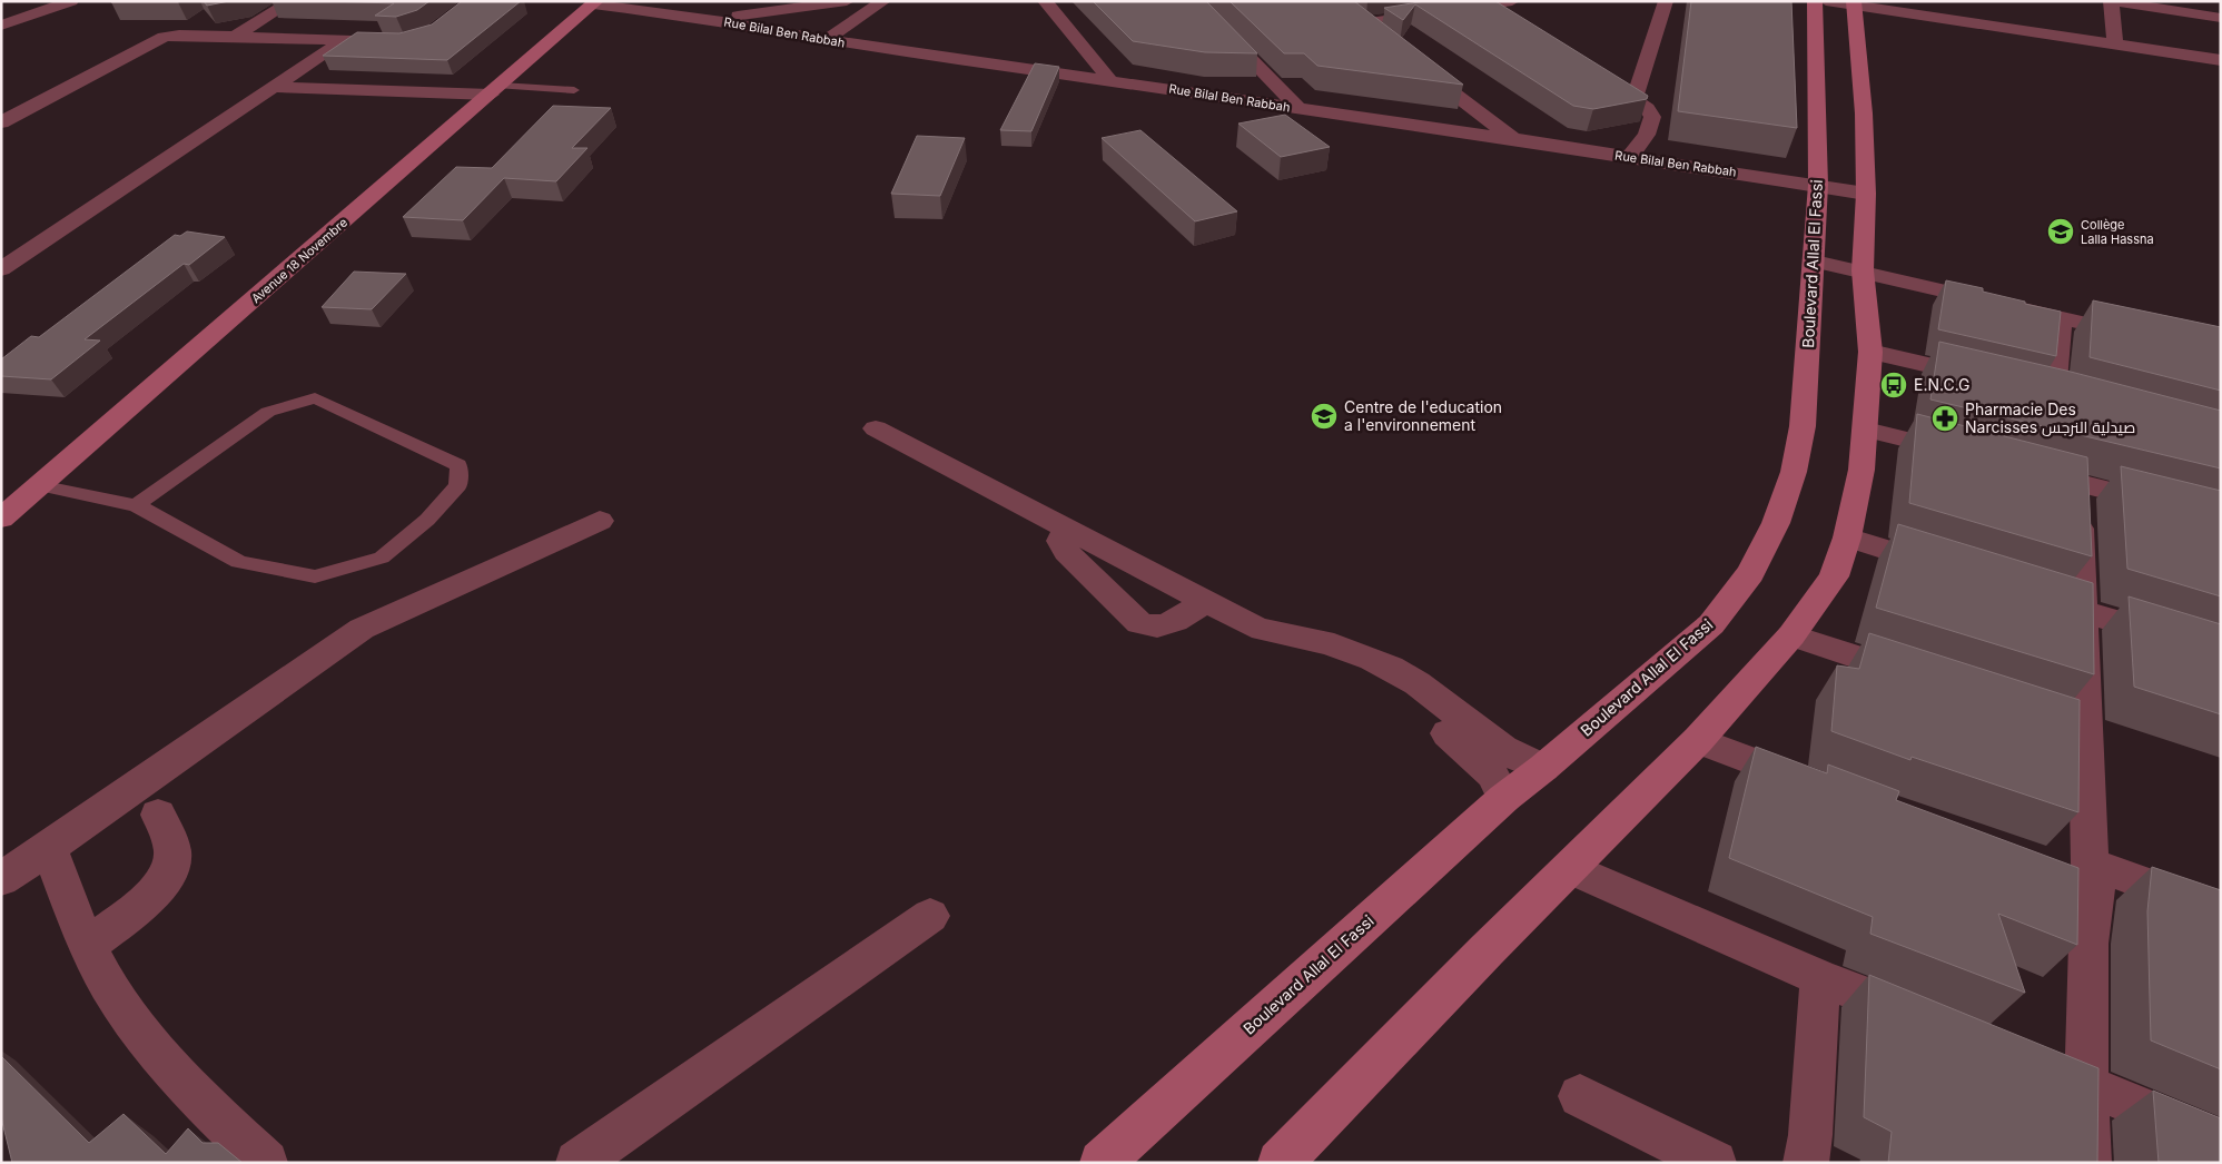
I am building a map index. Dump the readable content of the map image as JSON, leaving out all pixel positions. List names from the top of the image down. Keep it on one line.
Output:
{"streets":{"main road":["Avenue 18 Novembre","Boulevard Allal El Fassi"],"street":["Rue Bilal Ben Rabbah"]},"crossings":[["Rue Bilal Ben Rabbah","Avenue 18 Novembre"],["Rue Bilal Ben Rabbah","Boulevard Allal El Fassi"]],"places":{"school or university":["Collège Lalla Hassna","Centre de l'education a l'environnement"],"bus stop":["E.N.C.G"],"pharmacy":["Pharmacie Des Narcisses صيدلية النرجس"]}}
